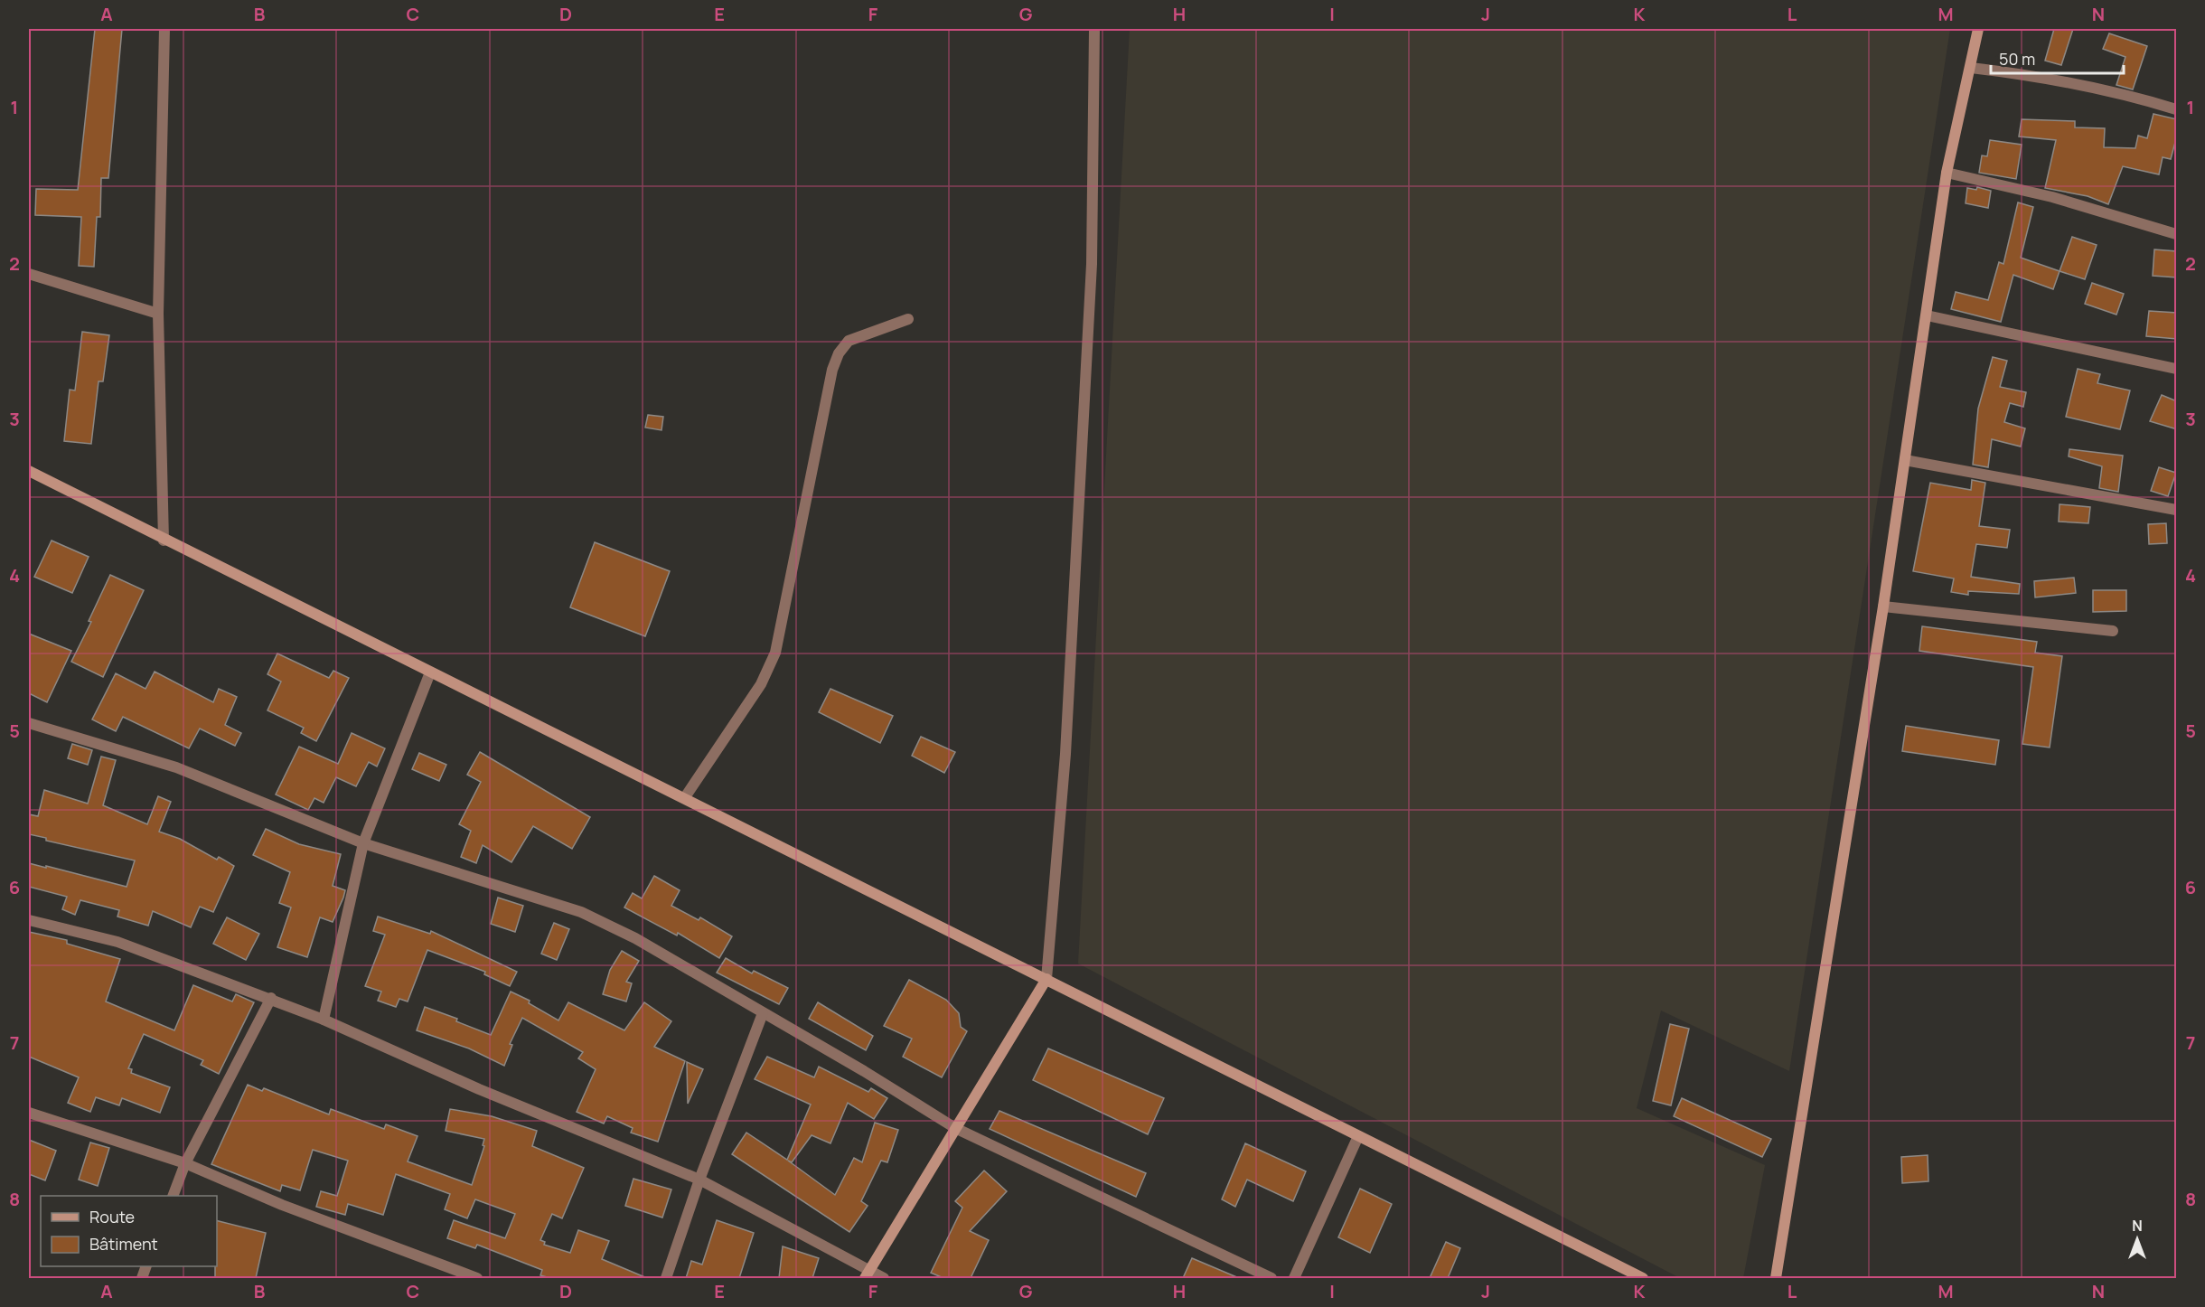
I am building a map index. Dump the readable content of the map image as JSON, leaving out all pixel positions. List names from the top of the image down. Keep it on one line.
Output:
{"legend":["Route","Bâtiment"],"scale_bar":"50 m","north":"top","grid":{"columns":["A","B","C","D","E","F","G","H","I","J","K","L","M","N"],"rows":["1","2","3","4","5","6","7","8"]}}
